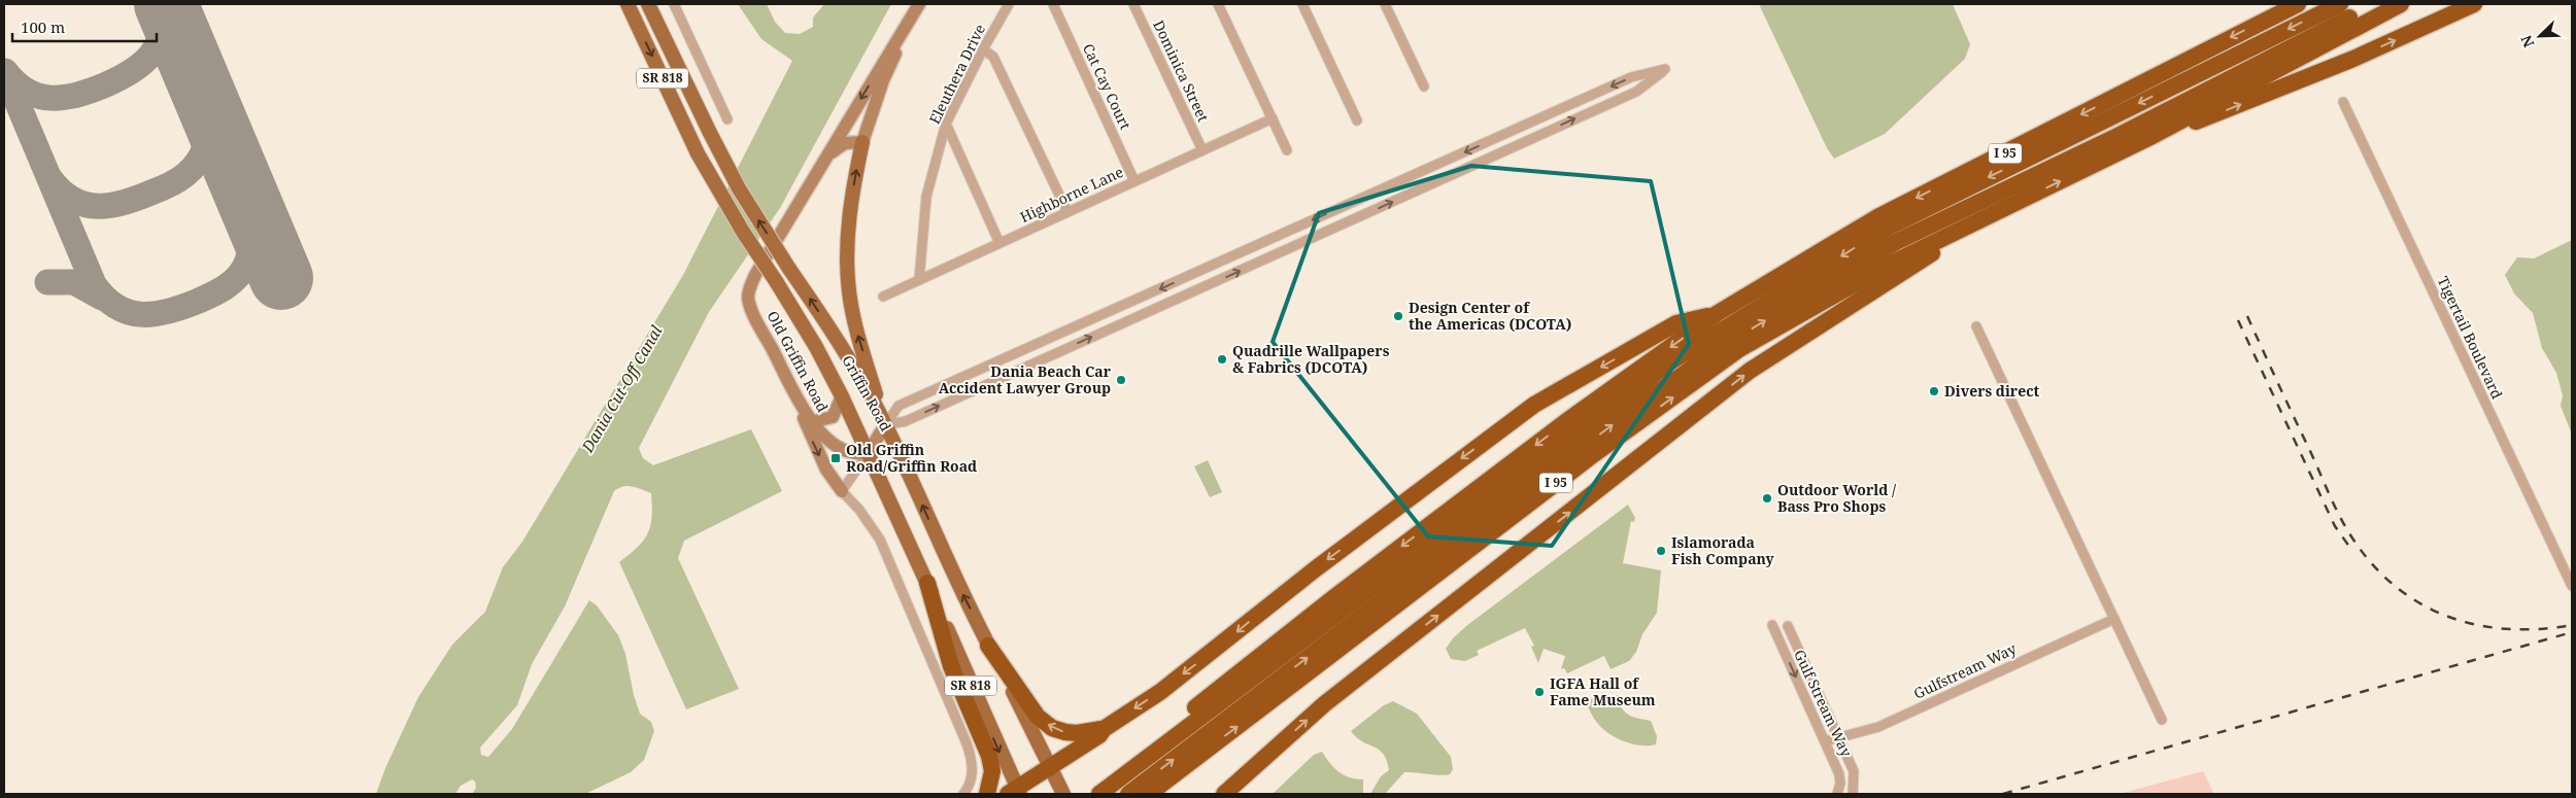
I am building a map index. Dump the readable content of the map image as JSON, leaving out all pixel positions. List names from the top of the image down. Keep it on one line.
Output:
{"streets":{"highway":["I 95"],"main road":["SR 818","Griffin Road"],"street":["Dominica Street","Eleuthera Drive","Cat Cay Court","Highborne Lane","Tigertail Boulevard","Old Griffin Road","Gulfstream Way","Gulf Stream Way"]},"crossings":[["Dominica Street","Highborne Lane"],["Eleuthera Drive","Highborne Lane"],["Cat Cay Court","Highborne Lane"],["Old Griffin Road","Griffin Road"],["Gulfstream Way","Gulf Stream Way"]],"water":["Dania Cut-Off Canal"],"places":{"other":["Design Center of the Americas (DCOTA)","Quadrille Wallpapers & Fabrics (DCOTA)","Dania Beach Car Accident Lawyer Group","Divers direct","Outdoor World / Bass Pro Shops","Islamorada Fish Company","IGFA Hall of Fame Museum"],"transit":["Old Griffin Road/Griffin Road"]},"scale_bar":"100 m","north":"bottom left"}
